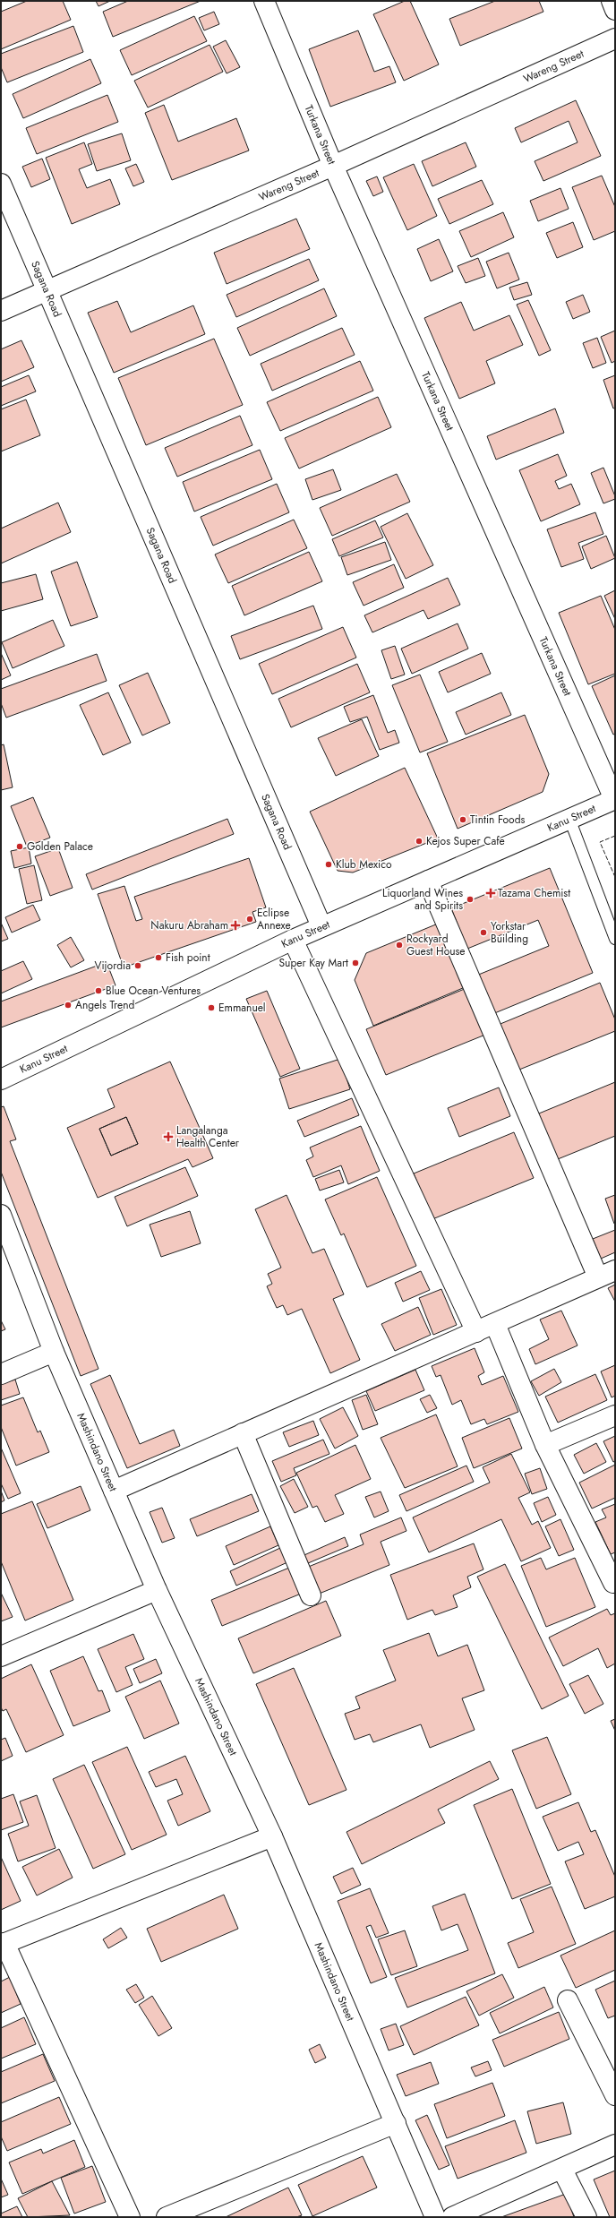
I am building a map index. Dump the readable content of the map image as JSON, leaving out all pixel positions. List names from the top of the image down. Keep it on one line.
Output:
{"streets":{"street":["Wareng Street","Turkana Street","Sagana Road","Kanu Street","Mashindano Street"]},"crossings":[["Wareng Street","Turkana Street"],["Wareng Street","Sagana Road"],["Turkana Street","Kanu Street"],["Sagana Road","Kanu Street"]],"places":{"other":["Tintin Foods","Kejos Super Cafe","Golden Palace","Klub Mexico","Liquorland Wines and Spirits","Eclipse Annexe","Yorkstar Building","Rockyard Guest House","Fish point","Super Kay Mart","Vijordia","Blue Ocean Ventures","Angels Trend","Emmanuel"],"health":["Tazama Chemist","Nakuru Abraham","Langalanga Health Center"]}}
